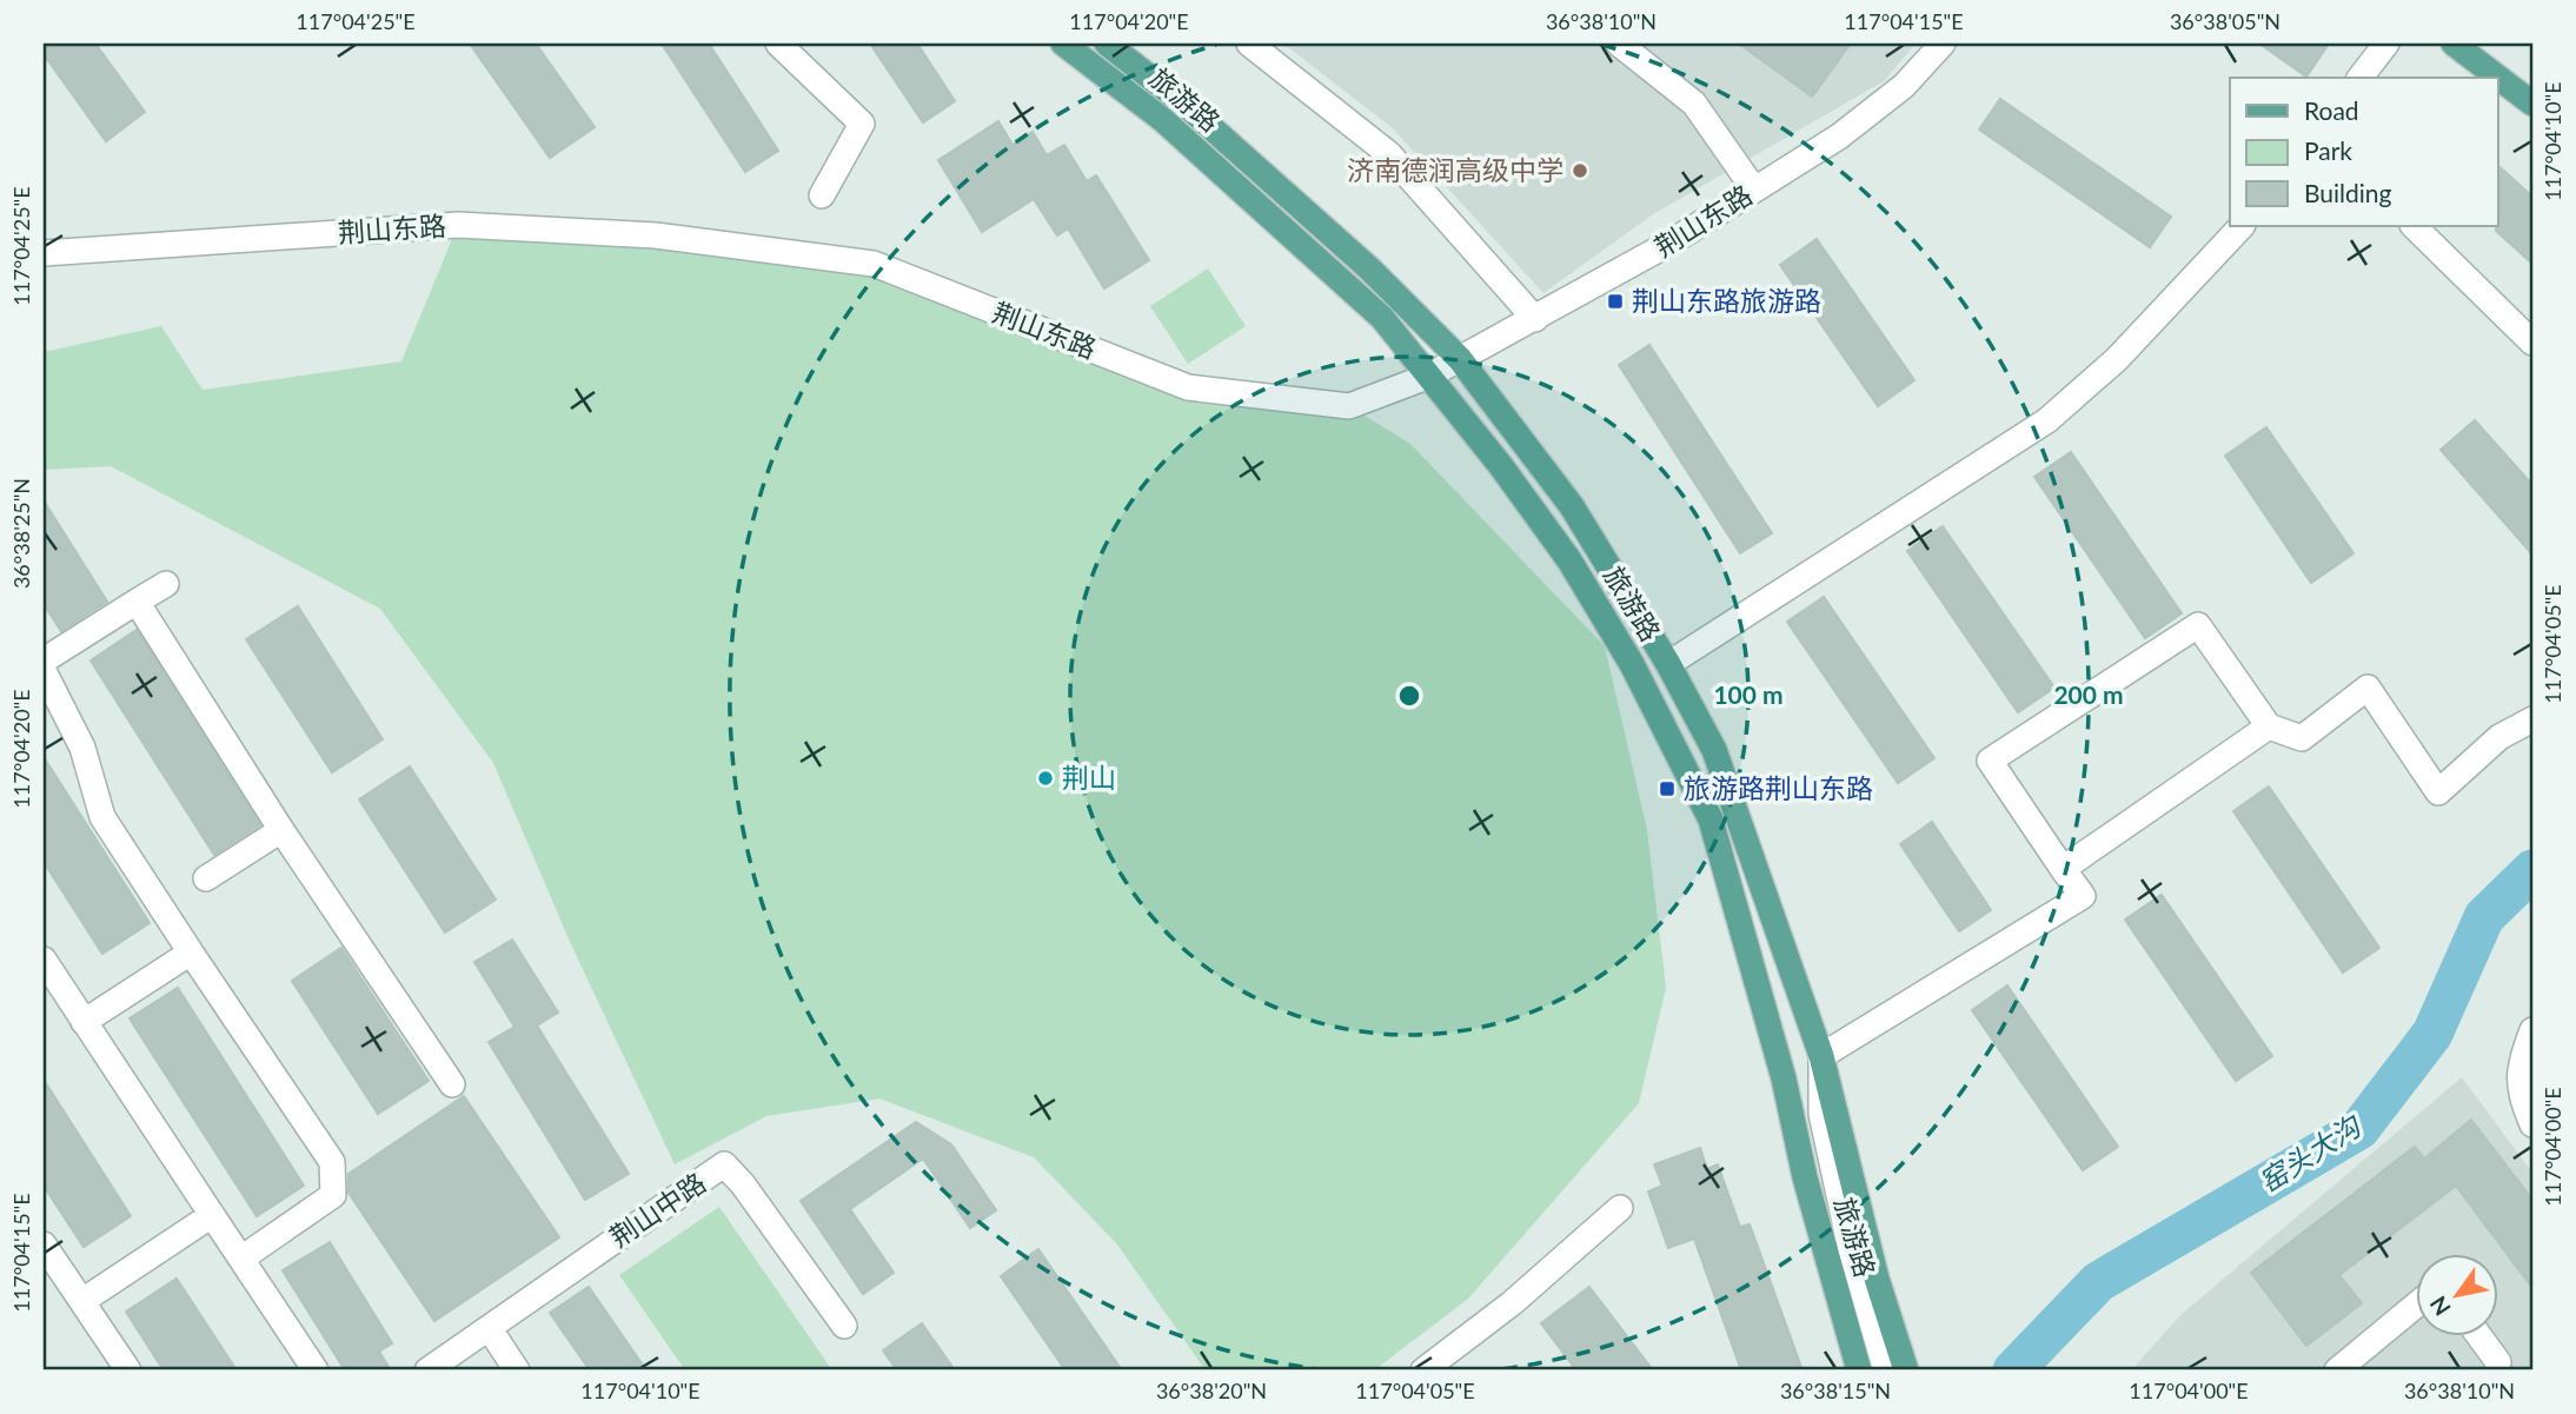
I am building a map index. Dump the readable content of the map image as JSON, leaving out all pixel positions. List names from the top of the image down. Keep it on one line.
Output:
{"streets":{"main road":["旅游路"],"street":["荆山东路","荆山中路"]},"crossings":[["旅游路","荆山东路"]],"water":["窑头大沟"],"places":{"other":["济南德润高级中学","荆山"],"transit":["荆山东路旅游路","旅游路荆山东路"]},"legend":["Road","Park","Building"],"north":"bottom left","coordinates":["117°04'25\"E","117°04'20\"E","36°38'10\"N","117°04'15\"E","36°38'05\"N","117°04'10\"E","36°38'25\"N","117°04'05\"E","117°04'00\"E","36°38'20\"N","36°38'15\"N"],"rings":["100 m","200 m"]}
